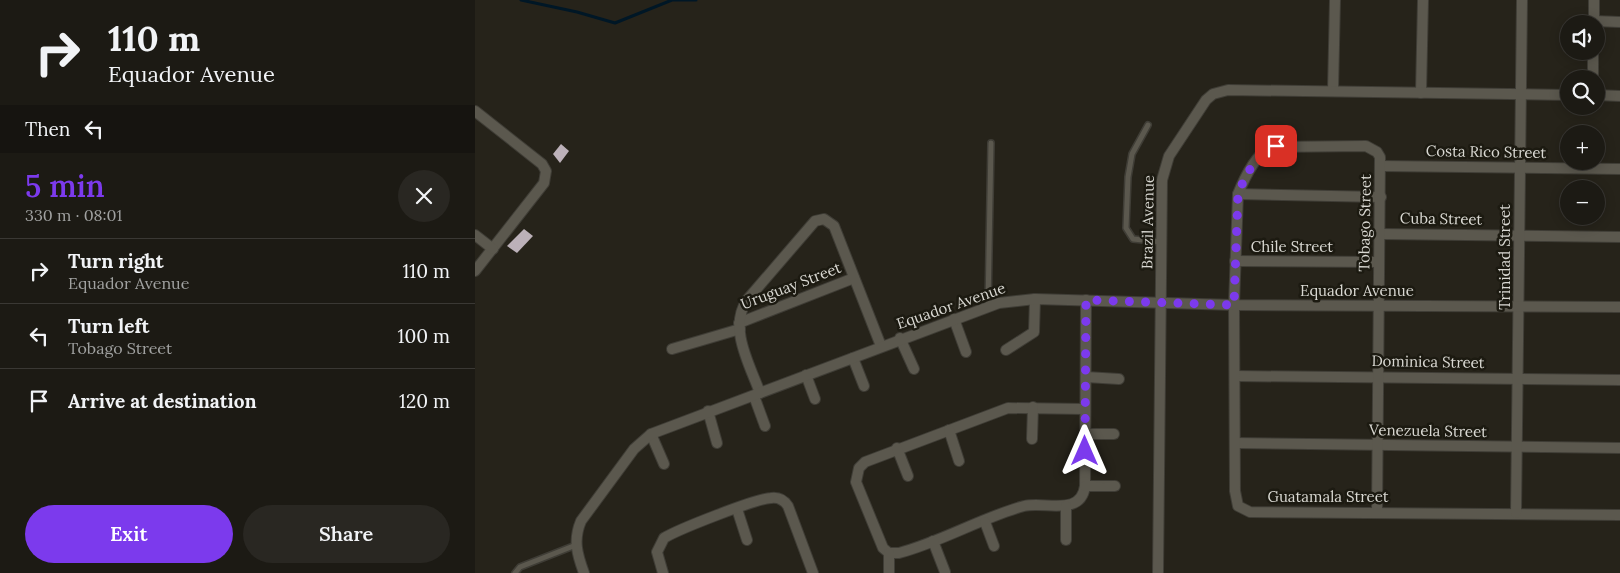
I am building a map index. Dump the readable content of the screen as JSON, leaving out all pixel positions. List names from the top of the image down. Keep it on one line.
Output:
{"streets":{"street":["Costa Rico Street","Cuba Street","Brazil Avenue","Tobago Street","Chile Street","Trinidad Street","Uruguay Street","Equador Avenue","Dominica Street","Venezuela Street","Guatamala Street"]},"crossings":[["Costa Rico Street","Tobago Street"],["Costa Rico Street","Trinidad Street"],["Cuba Street","Tobago Street"],["Cuba Street","Trinidad Street"],["Brazil Avenue","Trinidad Street"],["Brazil Avenue","Equador Avenue"],["Tobago Street","Chile Street"],["Tobago Street","Equador Avenue"],["Tobago Street","Dominica Street"],["Tobago Street","Venezuela Street"],["Tobago Street","Guatamala Street"],["Trinidad Street","Equador Avenue"],["Trinidad Street","Dominica Street"],["Trinidad Street","Venezuela Street"],["Trinidad Street","Guatamala Street"],["Equador Avenue","Guatamala Street"],["Dominica Street","Guatamala Street"],["Venezuela Street","Guatamala Street"]],"page":{"turn":["110 m","Equador Avenue"],"map_buttons":["+","−"],"then":"Then","heading":["5 min","330 m · 08:01"],"list":[{"name":"Turn right","note":"Equador Avenue","value":"110 m"},{"name":"Turn left","note":"Tobago Street","value":"100 m"},{"name":"Arrive at destination","value":"120 m"}],"buttons":["Exit","Share"]}}
